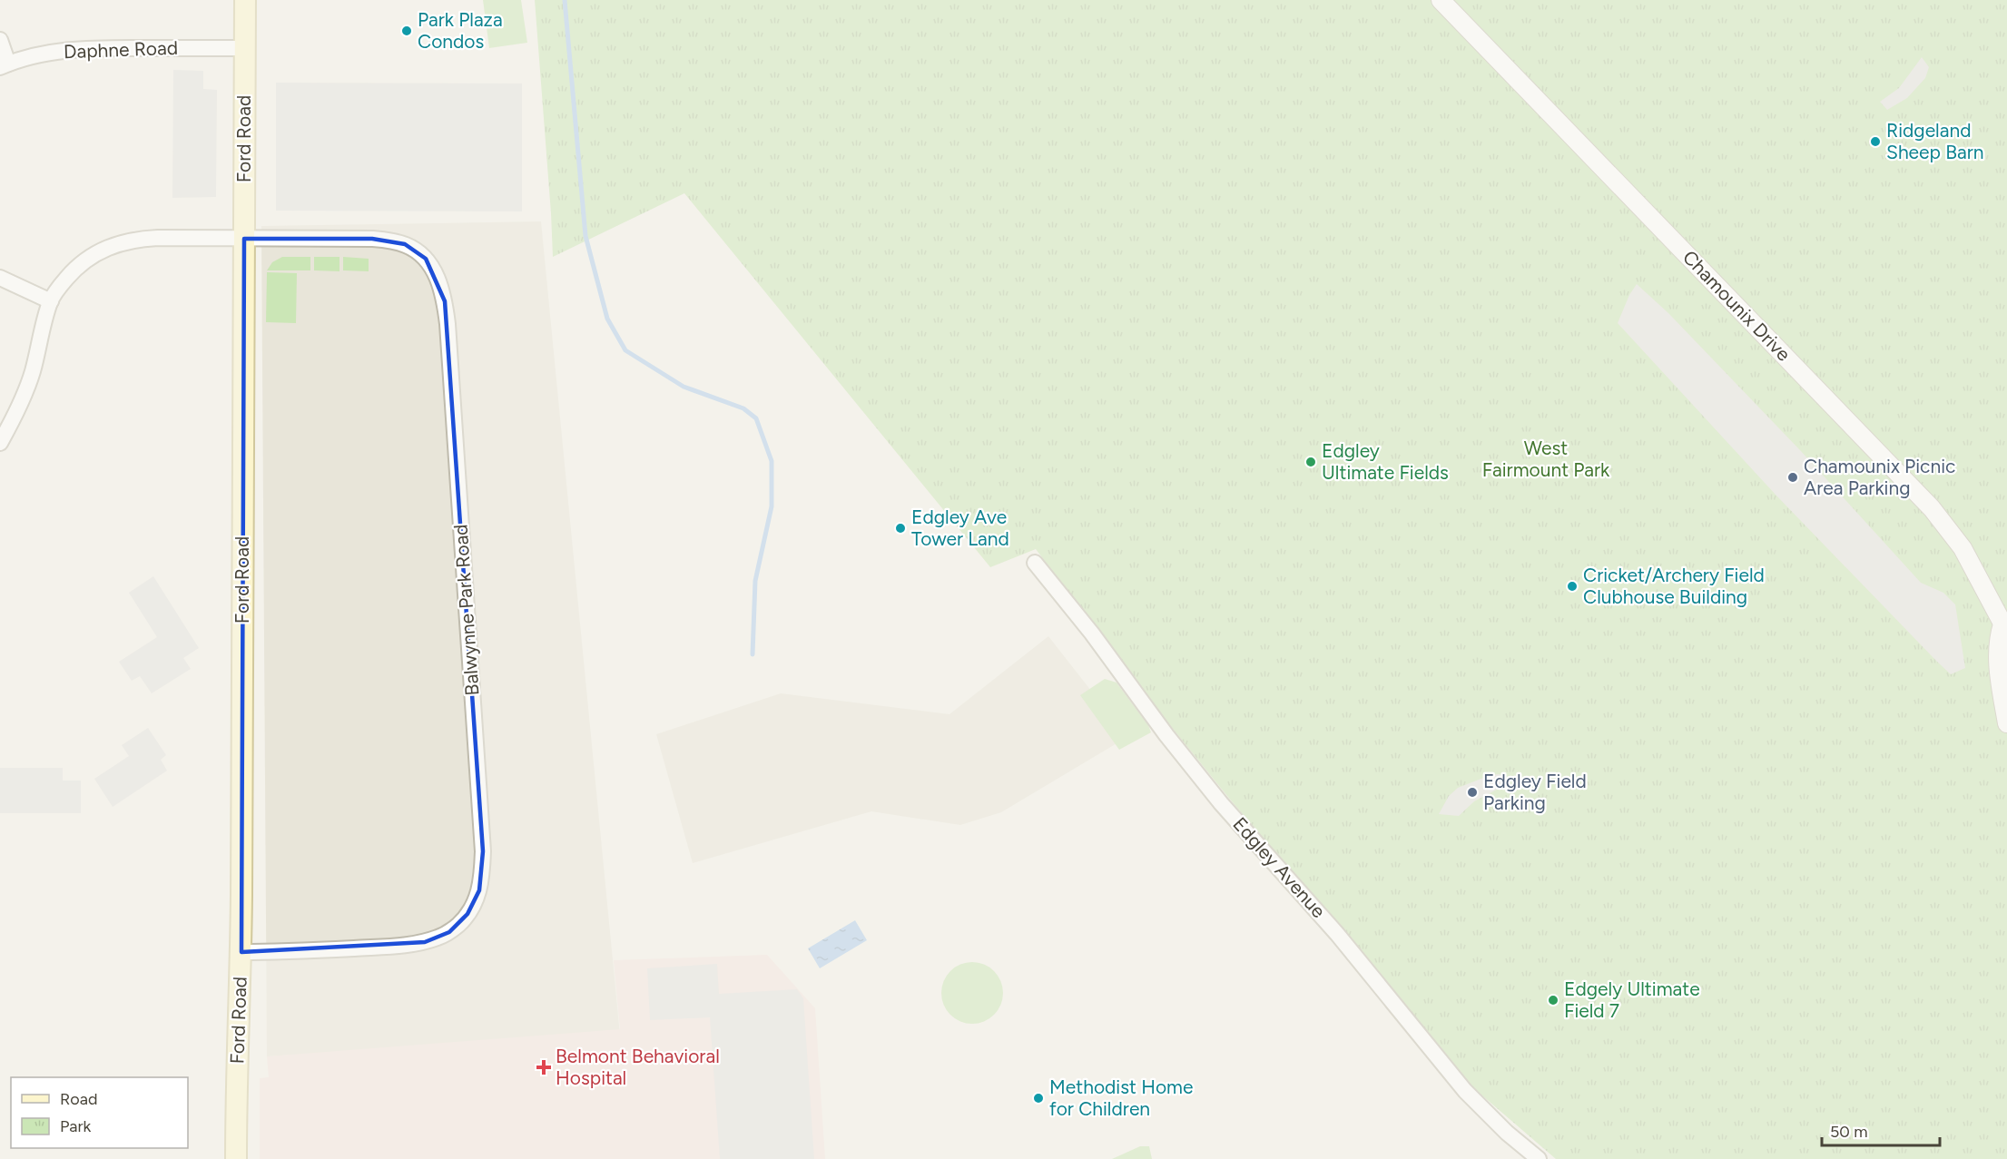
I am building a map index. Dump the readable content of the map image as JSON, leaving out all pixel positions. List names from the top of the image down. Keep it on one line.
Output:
{"streets":{"main road":["Ford Road"],"street":["Daphne Road","Chamounix Drive","Balwynne Park Road","Edgley Avenue"]},"crossings":[["Daphne Road","Ford Road"],["Ford Road","Balwynne Park Road"]],"parks":["West Fairmount Park"],"places":{"other":["Park Plaza Condos","Ridgeland Sheep Barn","Edgley Ultimate Fields","Chamounix Picnic Area Parking","Edgley Ave Tower Land","Cricket/Archery Field Clubhouse Building","Edgley Field Parking","Edgely Ultimate Field 7","Methodist Home for Children"],"health":["Belmont Behavioral Hospital"]},"legend":["Road","Park"],"scale_bar":"50 m"}
